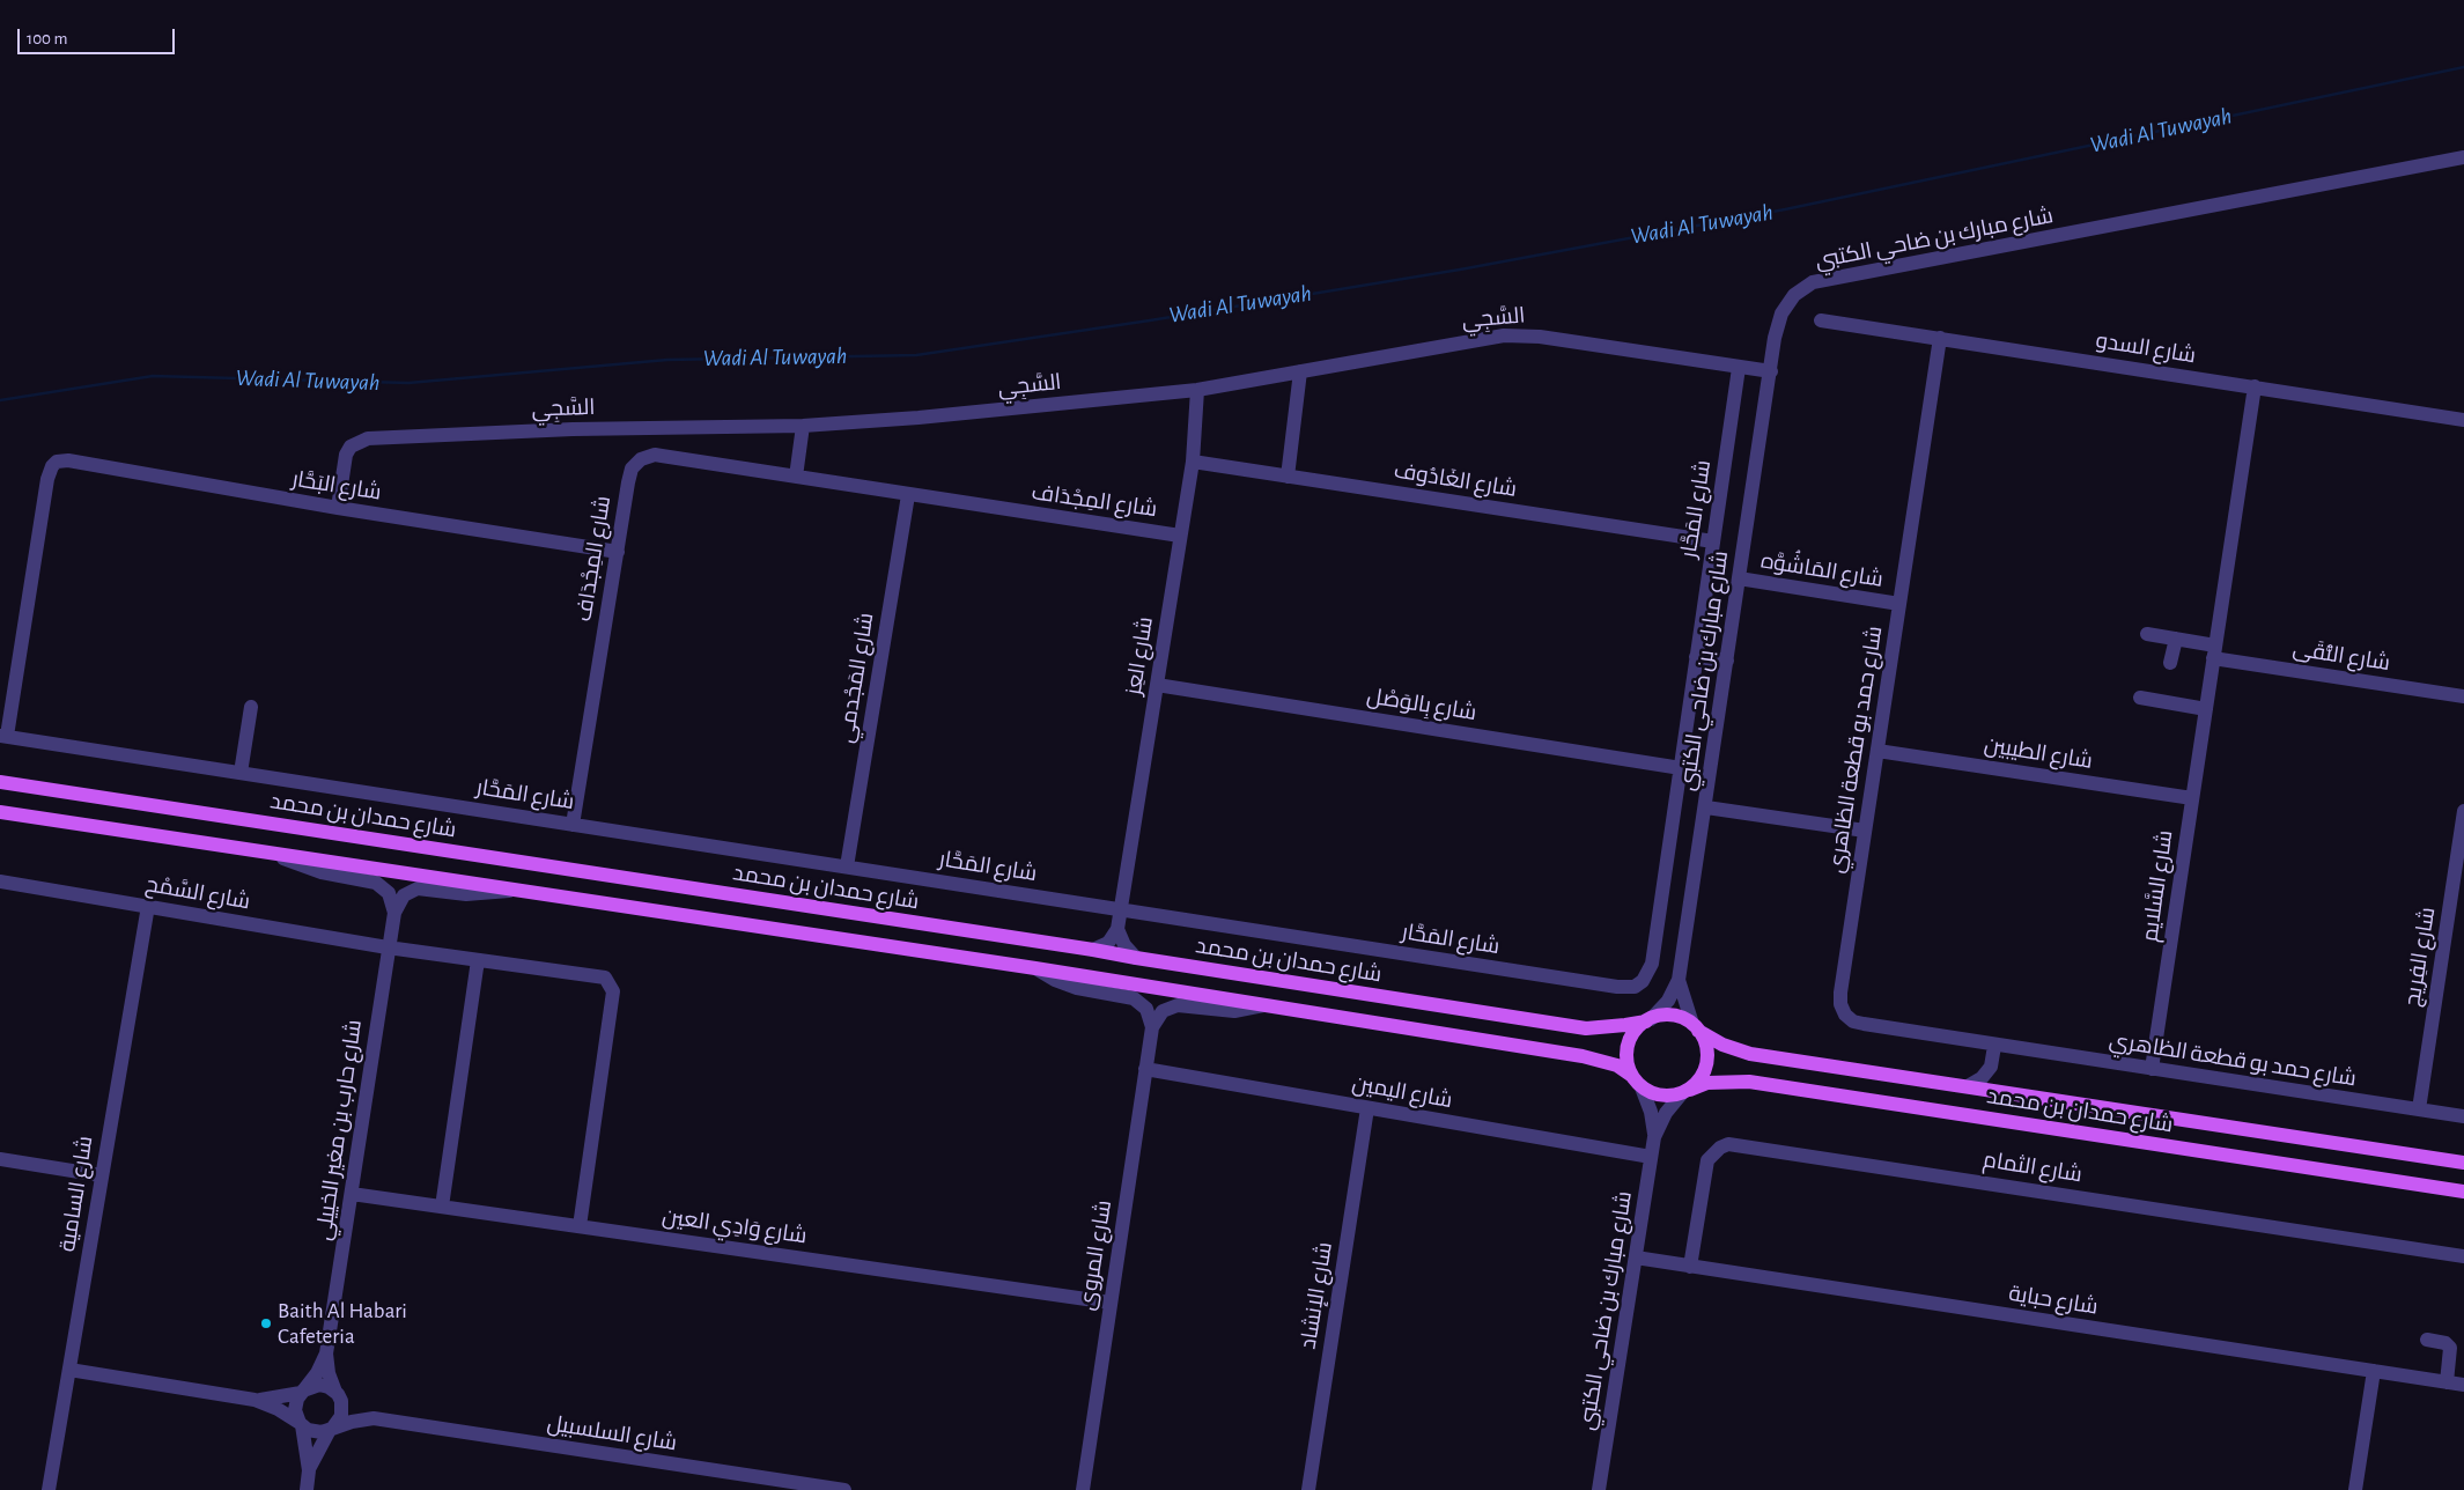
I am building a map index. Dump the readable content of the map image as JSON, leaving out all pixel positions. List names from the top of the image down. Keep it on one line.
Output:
{"streets":{"main road":["شارع حمدان بن محمد"],"street":["شارع مبارك بن ضاحي الكتبي","السَّجِي","شارع السدو","شارع الغَادُوف","شارع البَحَّار","شارع المِجْدَاف","شارع المَحَّار","شارع المَاشُوَّه","شارع العِز","شارع التُّقَى","شارع المَجْدمي","شارع بِالوَصْل","شارع حمد بو قطعة الظاهري","شارع الطيبين","شارع السَّلايم","شارع السَّمْح","شارع الفِريج","شارع اليمين","شارع حارب بن مغير الخييلي","شارع الثمام","شارع السامية","شارع وَادِي العين","شارع المروى","شارع الإنشاد","شارع حباية","شارع السلسبيل"]},"crossings":[["شارع مبارك بن ضاحي الكتبي","السَّجِي"],["شارع مبارك بن ضاحي الكتبي","شارع المَاشُوَّه"],["شارع مبارك بن ضاحي الكتبي","شارع حمدان بن محمد"],["شارع مبارك بن ضاحي الكتبي","شارع اليمين"],["شارع مبارك بن ضاحي الكتبي","شارع حباية"],["السَّجِي","شارع البَحَّار"],["السَّجِي","شارع المَحَّار"],["السَّجِي","شارع العِز"],["شارع السدو","شارع حمد بو قطعة الظاهري"],["شارع السدو","شارع السَّلايم"],["شارع الغَادُوف","شارع المَحَّار"],["شارع الغَادُوف","شارع العِز"],["شارع البَحَّار","شارع المِجْدَاف"],["شارع البَحَّار","شارع المَحَّار"],["شارع المِجْدَاف","شارع المَحَّار"],["شارع المِجْدَاف","شارع العِز"],["شارع المِجْدَاف","شارع المَجْدمي"],["شارع المَحَّار","شارع العِز"],["شارع المَحَّار","شارع المَجْدمي"],["شارع المَحَّار","شارع بِالوَصْل"],["شارع المَاشُوَّه","شارع حمد بو قطعة الظاهري"],["شارع العِز","شارع بِالوَصْل"],["شارع التُّقَى","شارع السَّلايم"],["شارع حمد بو قطعة الظاهري","شارع الطيبين"],["شارع حمد بو قطعة الظاهري","شارع السَّلايم"],["شارع حمد بو قطعة الظاهري","شارع الفِريج"],["شارع الطيبين","شارع السَّلايم"],["شارع السَّمْح","شارع حارب بن مغير الخييلي"],["شارع السَّمْح","شارع السامية"],["شارع السَّمْح","شارع وَادِي العين"],["شارع اليمين","شارع المروى"],["شارع اليمين","شارع الإنشاد"],["شارع حارب بن مغير الخييلي","شارع وَادِي العين"],["شارع حارب بن مغير الخييلي","شارع السلسبيل"],["شارع الثمام","شارع حباية"],["شارع وَادِي العين","شارع المروى"]],"water":["Wadi Al Tuwayah"],"places":["Baith Al Habari Cafeteria"],"scale_bar":"100 m"}
